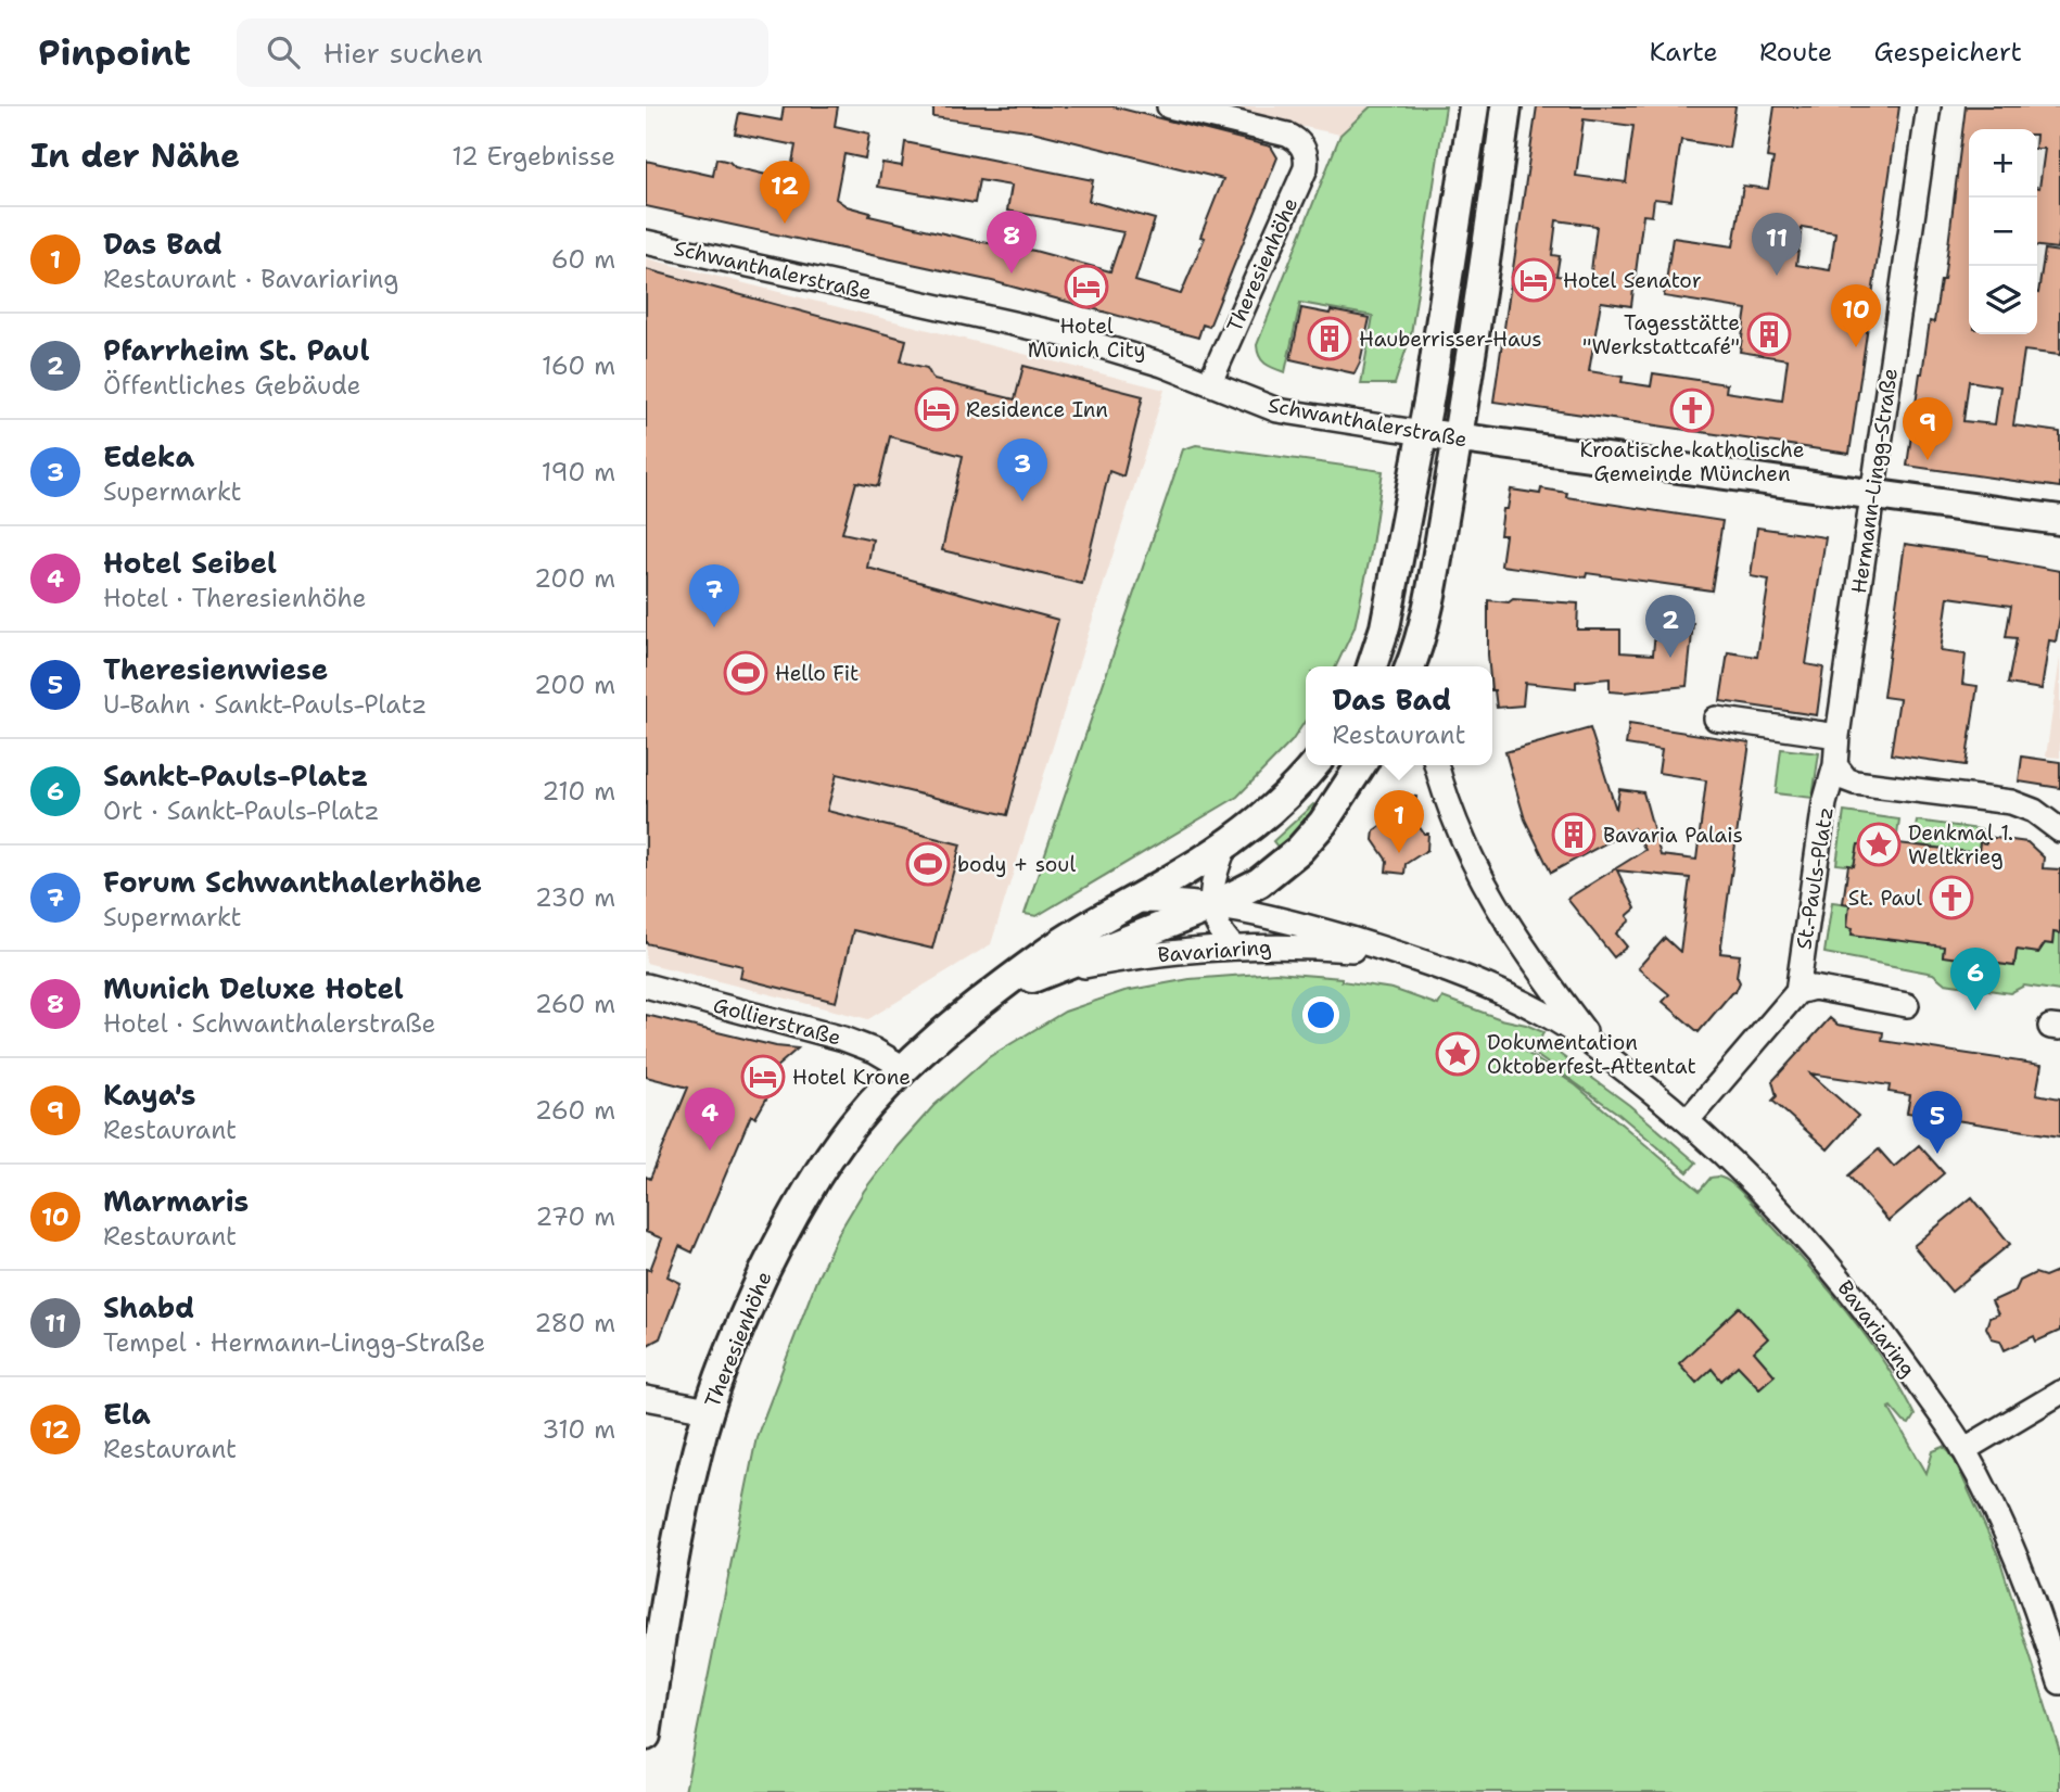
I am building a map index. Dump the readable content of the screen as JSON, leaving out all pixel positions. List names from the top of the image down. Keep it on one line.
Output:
{"streets":{"main road":["Theresienhöhe","Schwanthalerstraße"],"street":["Hermann-Lingg-Straße","St.-Pauls-Platz","Bavariaring","Gollierstraße"]},"crossings":[["Theresienhöhe","Schwanthalerstraße"],["Theresienhöhe","Bavariaring"],["Theresienhöhe","Gollierstraße"],["Schwanthalerstraße","Hermann-Lingg-Straße"],["Hermann-Lingg-Straße","St.-Pauls-Platz"]],"places":{"hotel":["Hotel Senator","Hotel Munich City","Residence Inn","Hotel Krone"],"building":["Tagesstätte \"Werkstattcafé\"","Hauberrisser-Haus","Bavaria Palais"],"church":["Kroatische katholische Gemeinde München","St. Paul"],"sports":["Hello Fit","body + soul"],"place":["Denkmal 1. Weltkrieg","Dokumentation Oktoberfest-Attentat"]},"page":{"header":"Pinpoint","search":"Hier suchen","nav":["Karte","Route","Gespeichert"],"heading":["In der Nähe","12 Ergebnisse"],"map_buttons":["+","−"],"pins":["12","8","11","10","9","3","7","2","1","6","4","5"],"list":[{"mark":"1","name":"Das Bad","note":"Restaurant · Bavariaring","value":"60 m"},{"mark":"2","name":"Pfarrheim St. Paul","note":"Öffentliches Gebäude","value":"160 m"},{"mark":"3","name":"Edeka","note":"Supermarkt","value":"190 m"},{"mark":"4","name":"Hotel Seibel","note":"Hotel · Theresienhöhe","value":"200 m"},{"mark":"5","name":"Theresienwiese","note":"U-Bahn · Sankt-Pauls-Platz","value":"200 m"},{"mark":"6","name":"Sankt-Pauls-Platz","note":"Ort · Sankt-Pauls-Platz","value":"210 m"},{"mark":"7","name":"Forum Schwanthalerhöhe","note":"Supermarkt","value":"230 m"},{"mark":"8","name":"Munich Deluxe Hotel","note":"Hotel · Schwanthalerstraße","value":"260 m"},{"mark":"9","name":"Kaya's","note":"Restaurant","value":"260 m"},{"mark":"10","name":"Marmaris","note":"Restaurant","value":"270 m"},{"mark":"11","name":"Shabd","note":"Tempel · Hermann-Lingg-Straße","value":"280 m"},{"mark":"12","name":"Ela","note":"Restaurant","value":"310 m"}],"popup":["Das Bad","Restaurant"]}}
